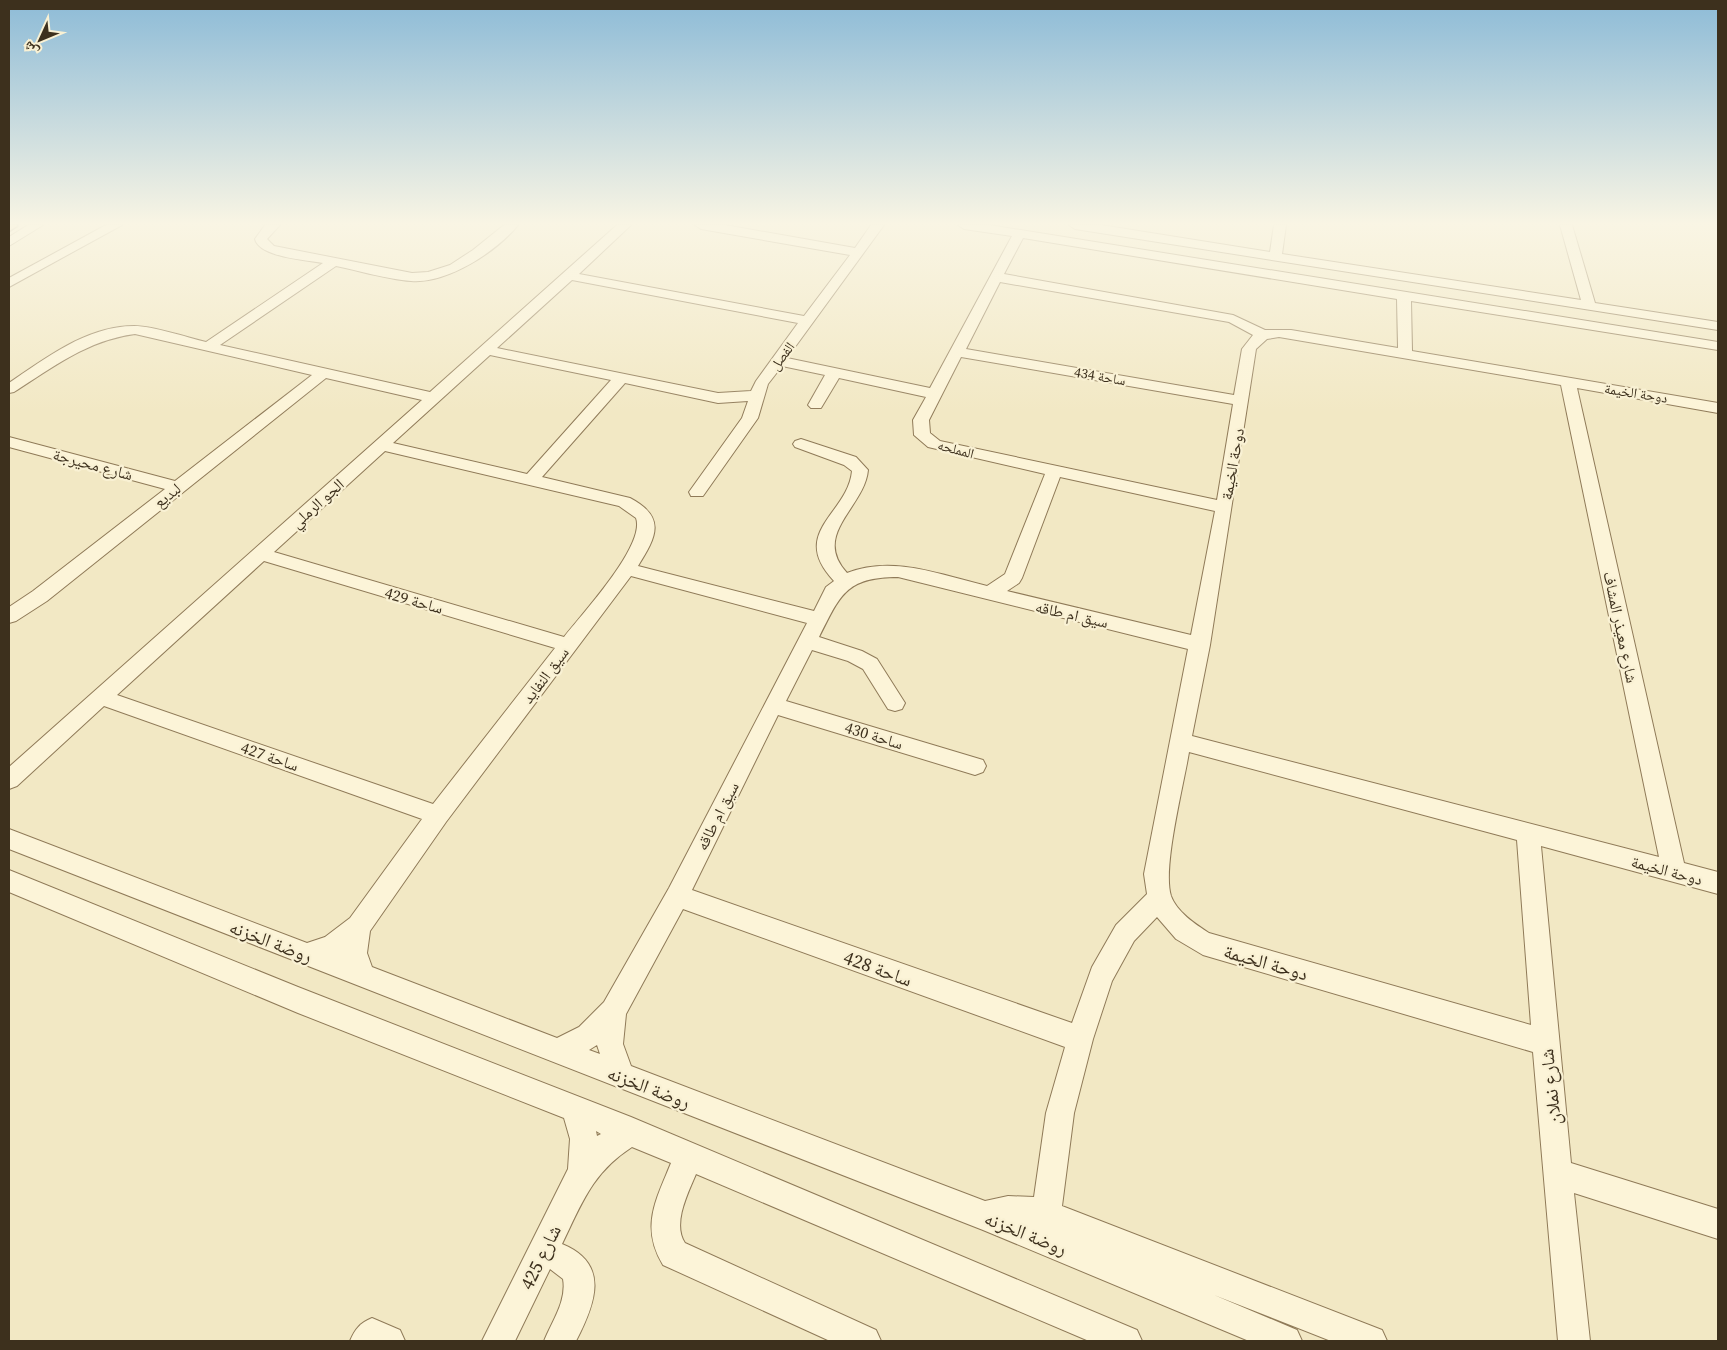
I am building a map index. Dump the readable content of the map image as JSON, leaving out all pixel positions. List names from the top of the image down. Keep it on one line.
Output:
{"streets":{"street":["الفصل","ساحة 434","دوحة الخيمة","المملحه","شارع محيرجة","لبديع","الجو الرملي","ساحة 429","سيق ام طاقه","شارع معيذر المشاف","سيق النفايد","ساحة 430","ساحة 427","روضة الخزنه","ساحة 428","شارع نملان","شارع 425"]},"crossings":[["ساحة 434","دوحة الخيمة"],["ساحة 434","المملحه"],["دوحة الخيمة","المملحه"],["دوحة الخيمة","سيق ام طاقه"],["دوحة الخيمة","شارع معيذر المشاف"],["دوحة الخيمة","شارع نملان"],["شارع محيرجة","لبديع"],["الجو الرملي","ساحة 429"],["الجو الرملي","سيق النفايد"],["الجو الرملي","ساحة 427"],["ساحة 429","سيق النفايد"],["سيق ام طاقه","ساحة 430"],["سيق ام طاقه","روضة الخزنه"],["سيق ام طاقه","ساحة 428"],["سيق النفايد","ساحة 427"],["سيق النفايد","روضة الخزنه"]],"north":"bottom left"}
